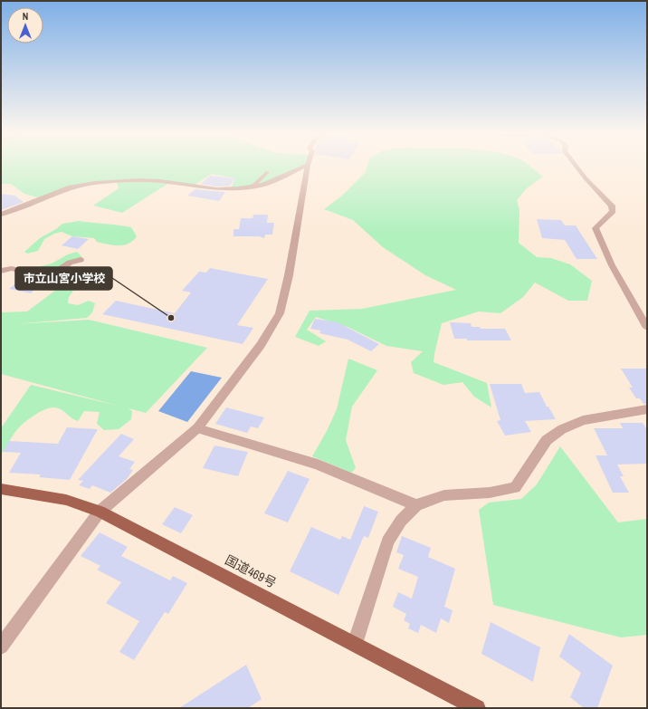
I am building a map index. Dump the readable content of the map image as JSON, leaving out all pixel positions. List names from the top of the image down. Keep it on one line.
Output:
{"streets":{"highway":["国道469号"]},"places":["市立山宮小学校"],"north":"top"}
